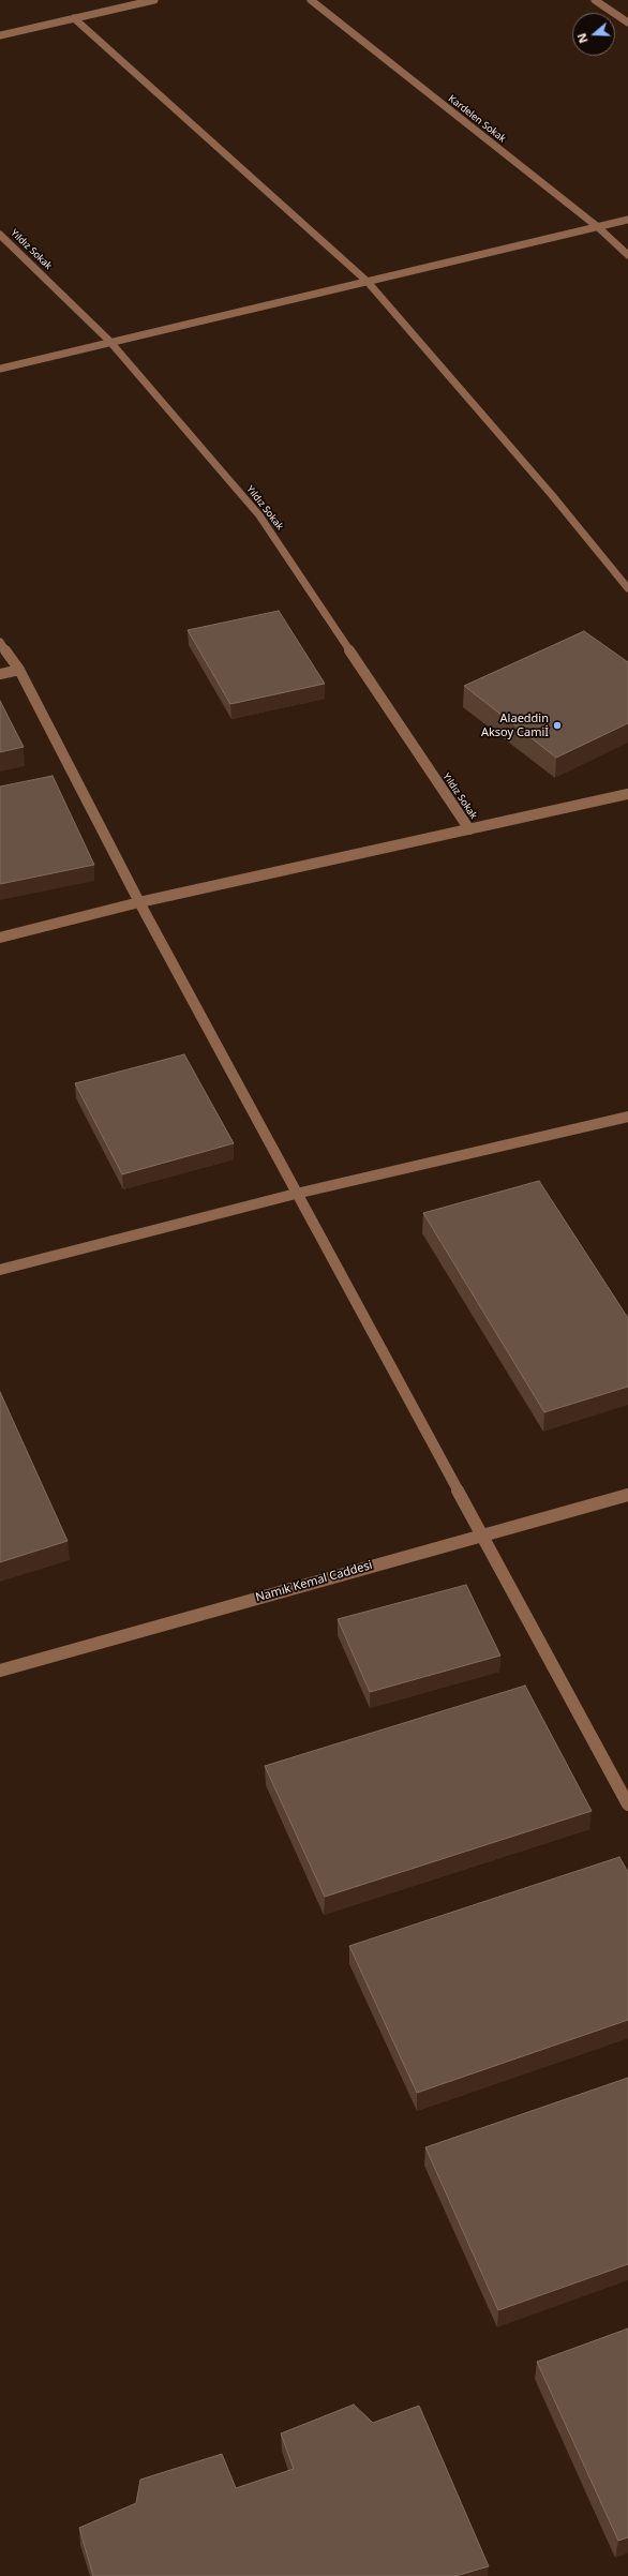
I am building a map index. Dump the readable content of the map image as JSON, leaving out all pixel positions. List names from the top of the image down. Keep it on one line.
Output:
{"streets":{"street":["Kardelen Sokak","Yıldız Sokak","Namık Kemal Caddesi"]},"places":["Alaeddin Aksoy Camiİ"],"north":"left"}
